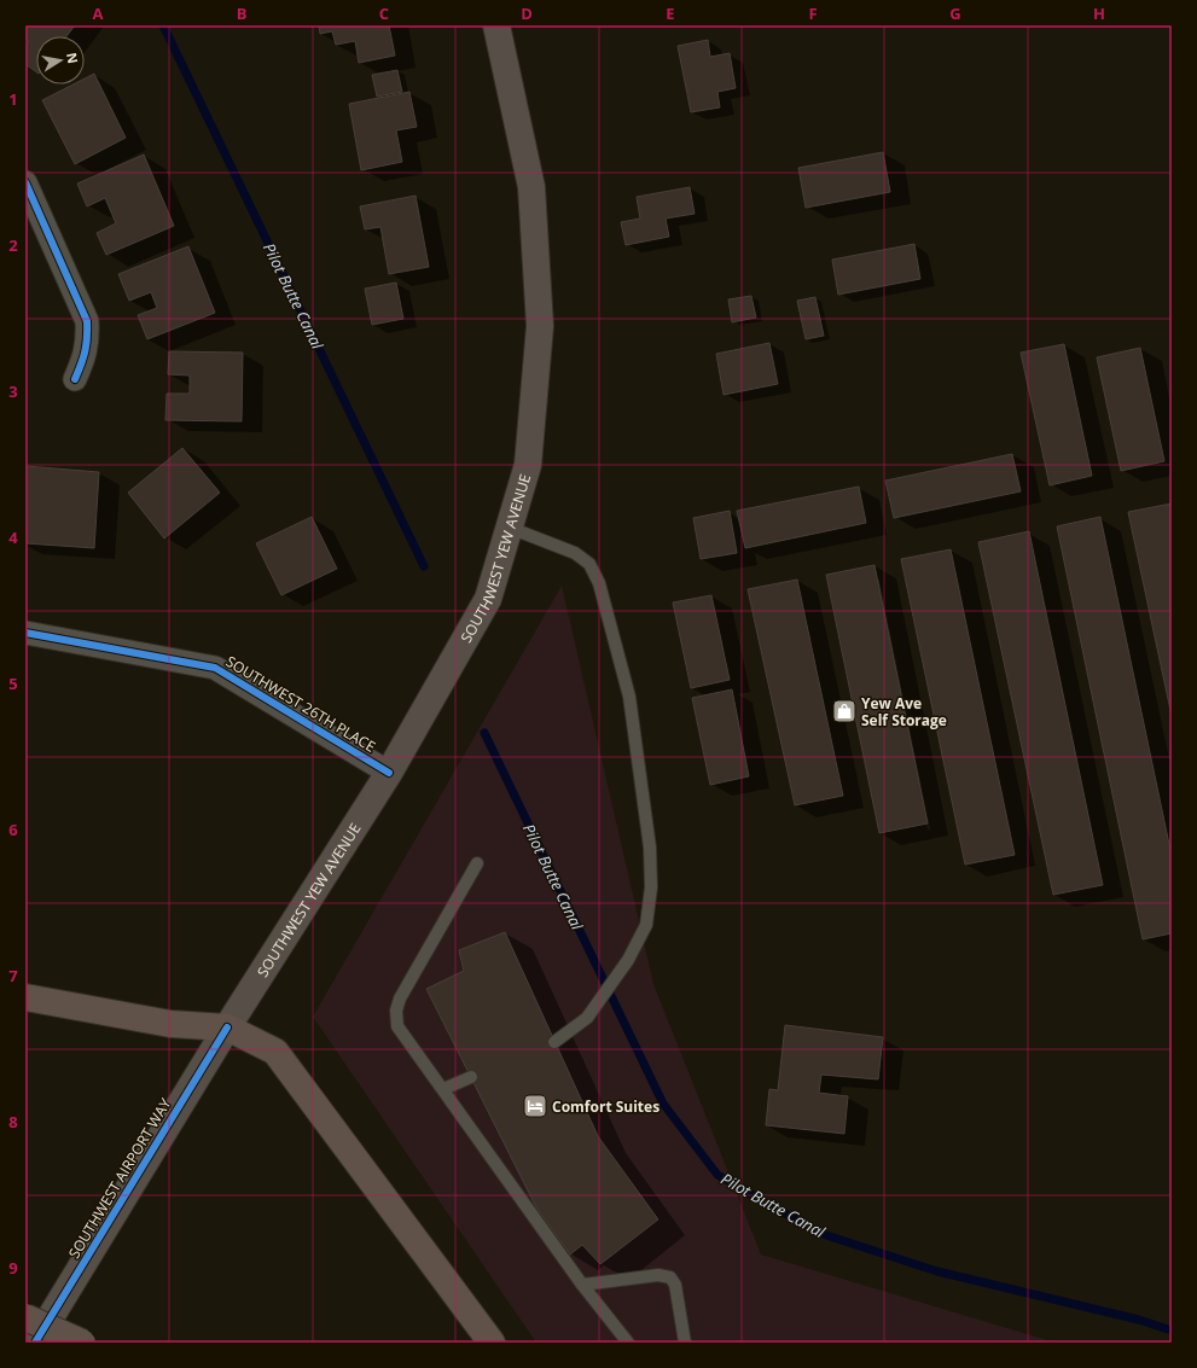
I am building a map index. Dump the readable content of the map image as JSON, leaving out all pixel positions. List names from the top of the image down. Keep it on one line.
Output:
{"streets":{"main road":["SOUTHWEST YEW AVENUE","SOUTHWEST AIRPORT WAY"],"street":["SOUTHWEST 26TH PLACE"]},"crossings":[["SOUTHWEST YEW AVENUE","SOUTHWEST 26TH PLACE"],["SOUTHWEST YEW AVENUE","SOUTHWEST AIRPORT WAY"]],"water":["Pilot Butte Canal"],"places":{"shop":["Yew Ave Self Storage"],"hotel":["Comfort Suites"]},"north":"right","grid":{"columns":["A","B","C","D","E","F","G","H"],"rows":["1","2","3","4","5","6","7","8","9"]}}
